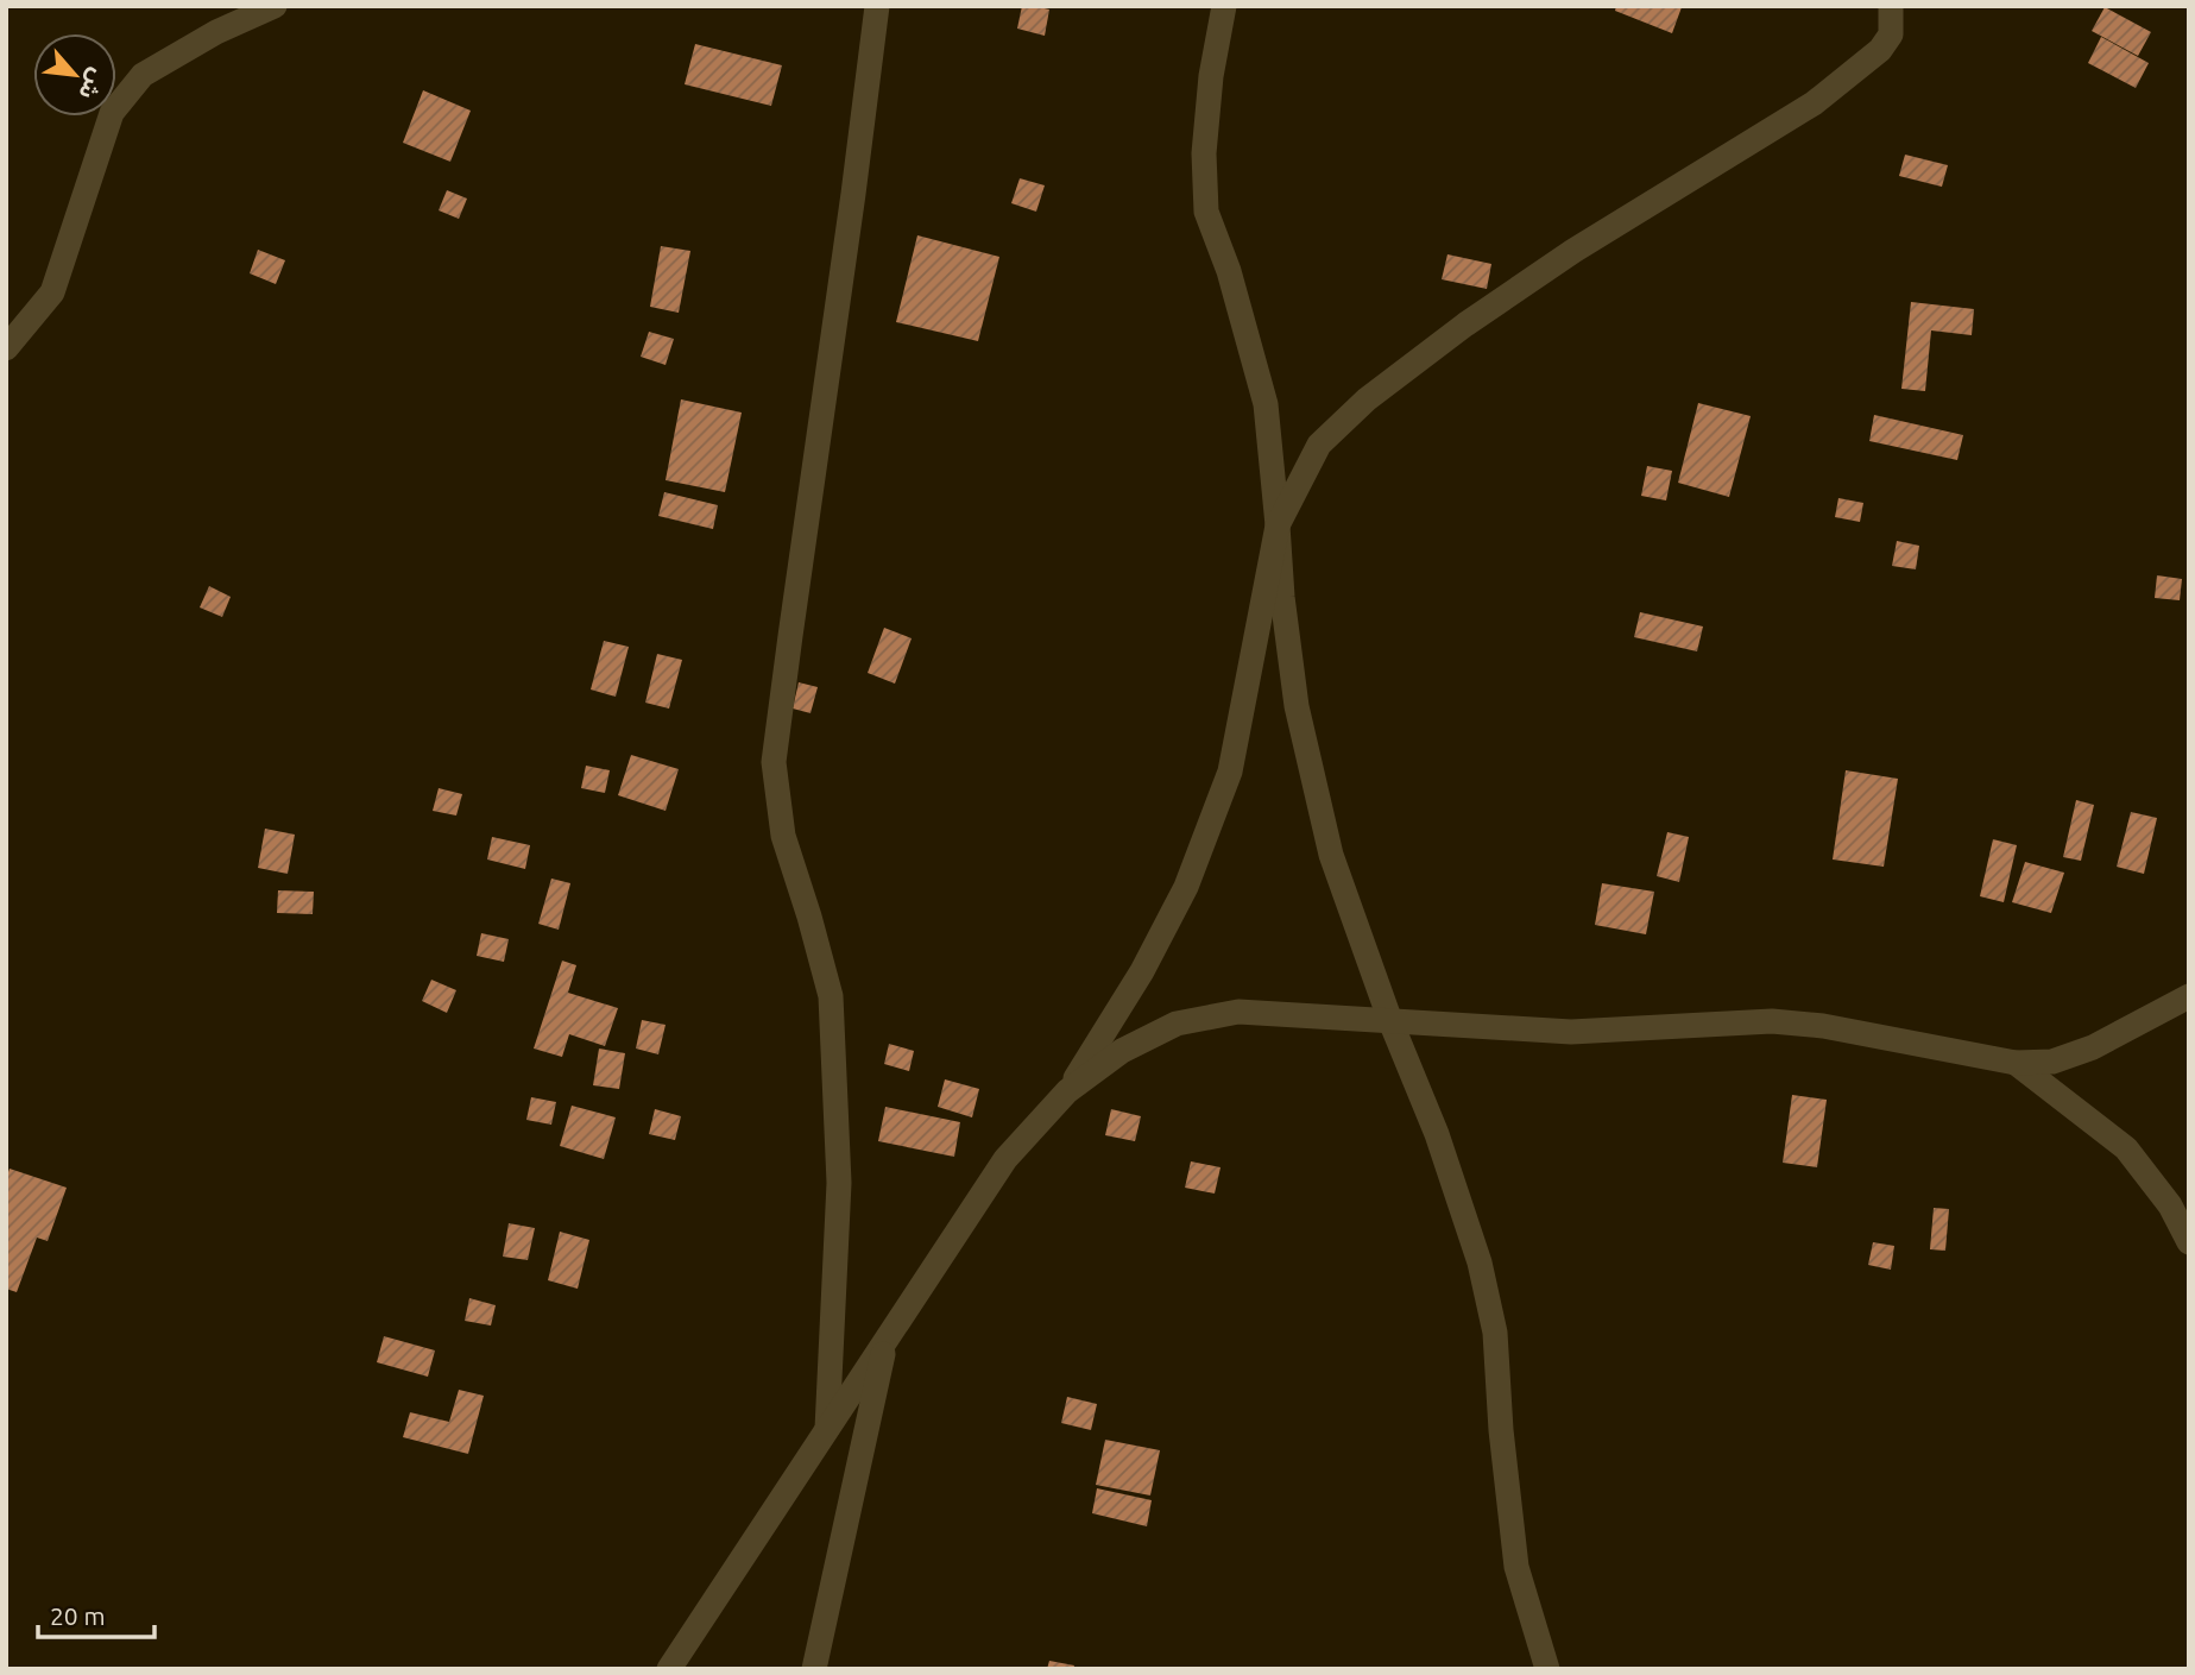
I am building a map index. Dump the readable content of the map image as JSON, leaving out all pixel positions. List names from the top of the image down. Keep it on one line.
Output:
{"scale_bar":"20 m","north":"bottom right"}
